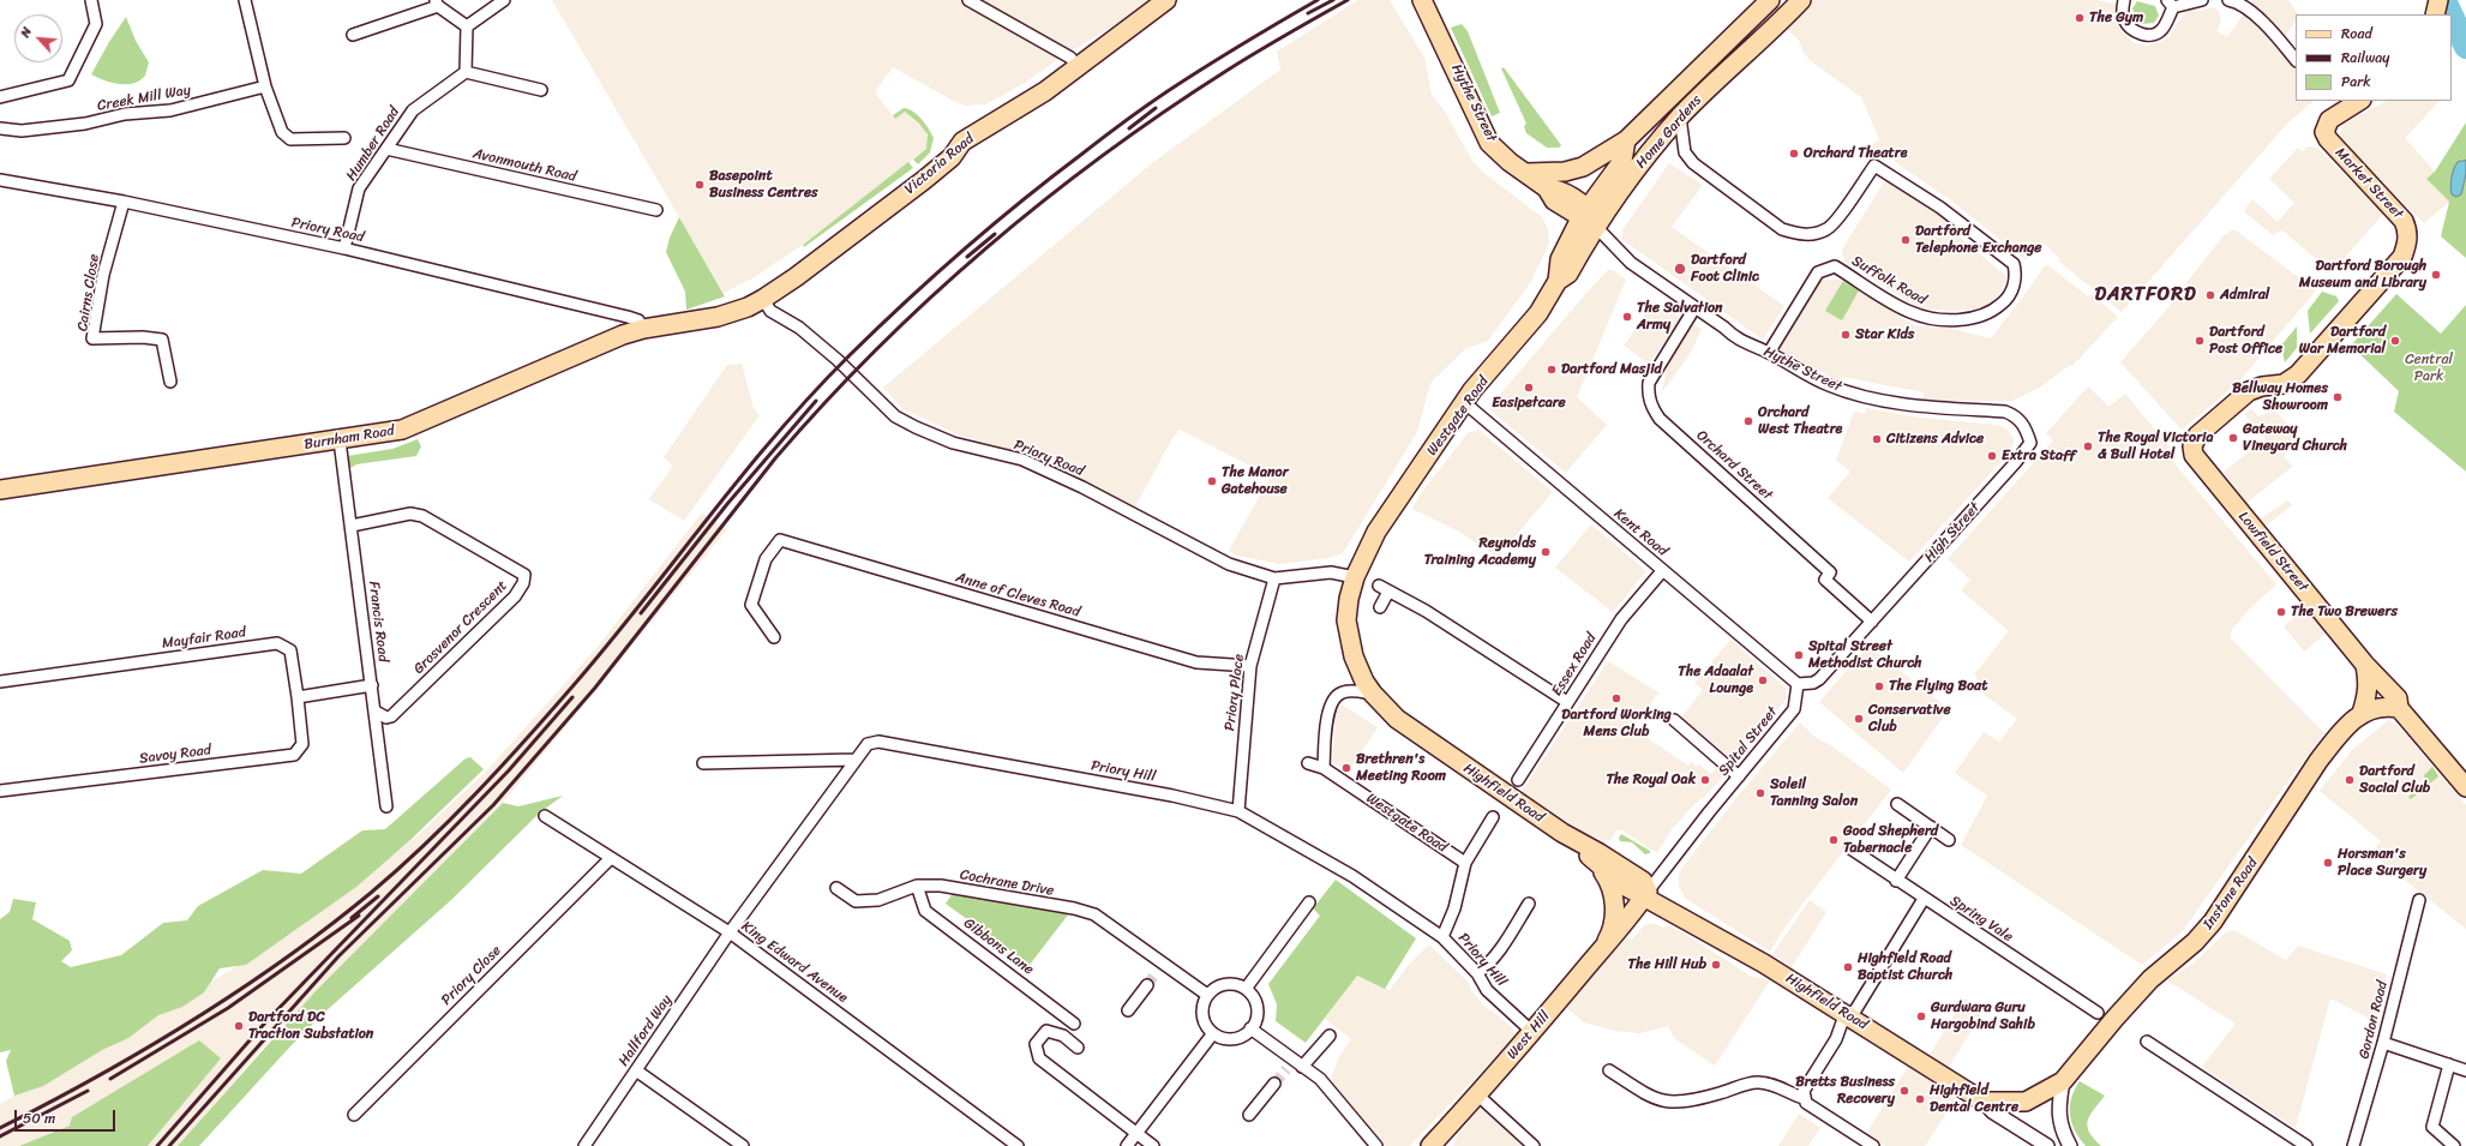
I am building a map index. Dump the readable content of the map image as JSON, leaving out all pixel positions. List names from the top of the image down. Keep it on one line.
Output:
{"streets":{"main road":["Hythe Street","Home Gardens","Victoria Road","Market Street","Westgate Road","Burnham Road","Lowfield Street","Highfield Road","Instone Road","West Hill"],"street":["Creek Mill Way","Humber Road","Avonmouth Road","Priory Road","Suffolk Road","Cairns Close","Orchard Street","Kent Road","High Street","Anne of Cleves Road","Francis Road","Grosvenor Crescent","Mayfair Road","Essex Road","Priory Place","Spital Street","Savoy Road","Priory Hill","Cochrane Drive","Spring Vale","Gibbons Lane","King Edward Avenue","Priory Close","Gordon Road","Hallford Way"]},"crossings":[["Hythe Street","Home Gardens"],["Hythe Street","Suffolk Road"],["Hythe Street","Westgate Road"],["Hythe Street","Orchard Street"],["Hythe Street","High Street"],["Home Gardens","Suffolk Road"],["Home Gardens","Westgate Road"],["Humber Road","Avonmouth Road"],["Humber Road","Priory Road"],["Victoria Road","Priory Road"],["Victoria Road","Burnham Road"],["Market Street","Lowfield Street"],["Priory Road","Cairns Close"],["Priory Road","Westgate Road"],["Priory Road","Burnham Road"],["Priory Road","Priory Place"],["Westgate Road","Kent Road"],["Westgate Road","Highfield Road"],["Burnham Road","Francis Road"],["Orchard Street","High Street"],["Kent Road","Essex Road"],["Kent Road","Spital Street"],["Lowfield Street","Instone Road"],["Anne of Cleves Road","Priory Place"],["Francis Road","Grosvenor Crescent"],["Mayfair Road","Savoy Road"],["Priory Place","Priory Hill"],["Spital Street","Highfield Road"],["Priory Hill","King Edward Avenue"],["Priory Hill","Hallford Way"],["Priory Hill","West Hill"],["Highfield Road","Instone Road"],["Highfield Road","West Hill"],["Cochrane Drive","Gibbons Lane"],["King Edward Avenue","Priory Close"],["King Edward Avenue","Hallford Way"]],"districts":["DARTFORD"],"parks":["Central Park"],"places":["The Gym","Orchard Theatre","Basepoint Business Centres","Dartford Telephone Exchange","Dartford Foot Clinic","Dartford Borough Museum and Library","Admiral","The Salvation Army","Star Kids","Dartford Post Office","Dartford War Memorial","Dartford Masjid","Easipetcare","Bellway Homes Showroom","Orchard West Theatre","Gateway Vineyard Church","Citizens Advice","The Royal Victoria & Bull Hotel","Extra Staff","The Manor Gatehouse","Reynolds Training Academy","The Two Brewers","Spital Street Methodist Church","The Adaalat Lounge","The Flying Boat","Dartford Working Mens Club","Conservative Club","Brethren's Meeting Room","The Royal Oak","Dartford Social Club","Soleil Tanning Salon","Good Shepherd Tabernacle","Horsman's Place Surgery","The Hill Hub","Highfield Road Baptist Church","Gurdwara Guru Hargobind Sahib","Dartford DC Traction Substation","Bretts Business Recovery","Highfield Dental Centre"],"legend":["Road","Railway","Park"],"scale_bar":"50 m","north":"top left"}
